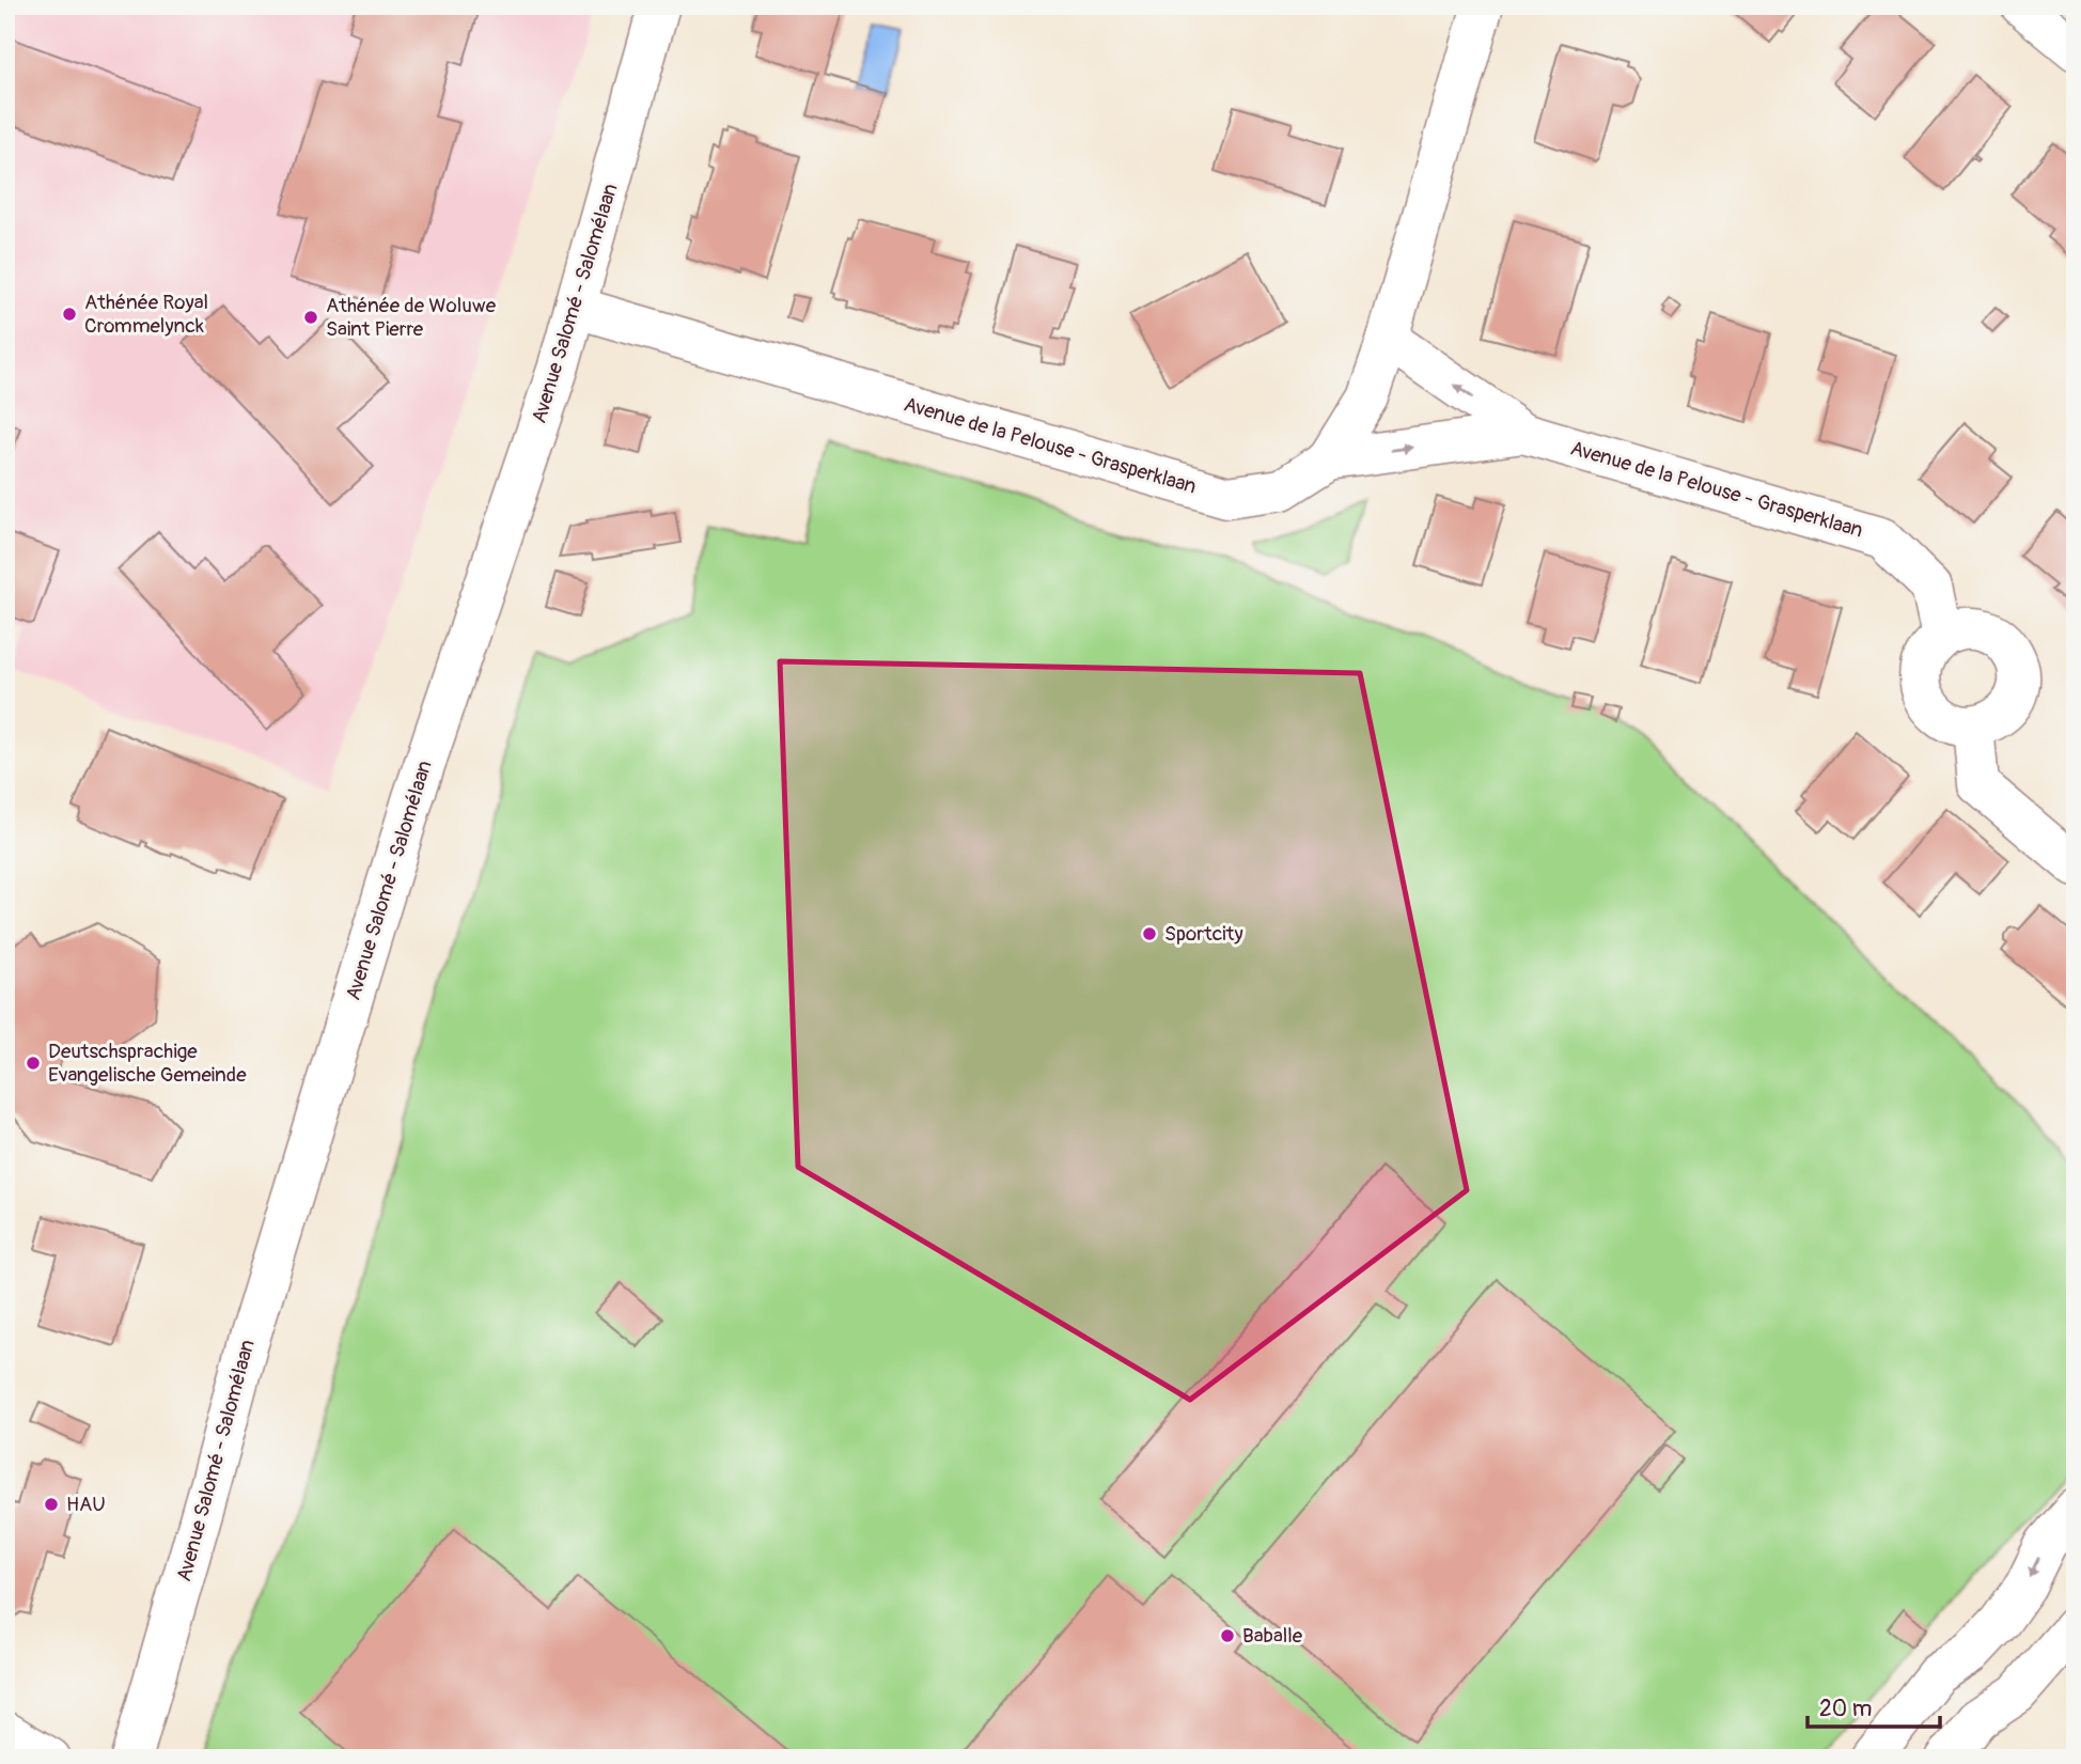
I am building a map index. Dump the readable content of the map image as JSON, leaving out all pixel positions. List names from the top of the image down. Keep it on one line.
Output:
{"streets":{"street":["Avenue Salomé - Salomélaan","Avenue de la Pelouse - Grasperklaan"]},"crossings":[["Avenue Salomé - Salomélaan","Avenue de la Pelouse - Grasperklaan"]],"places":["Athénée Royal Crommelynck","Athénée de Woluwe Saint Pierre","Sportcity","Deutschsprachige Evangelische Gemeinde","HAU","Baballe"],"scale_bar":"20 m"}
